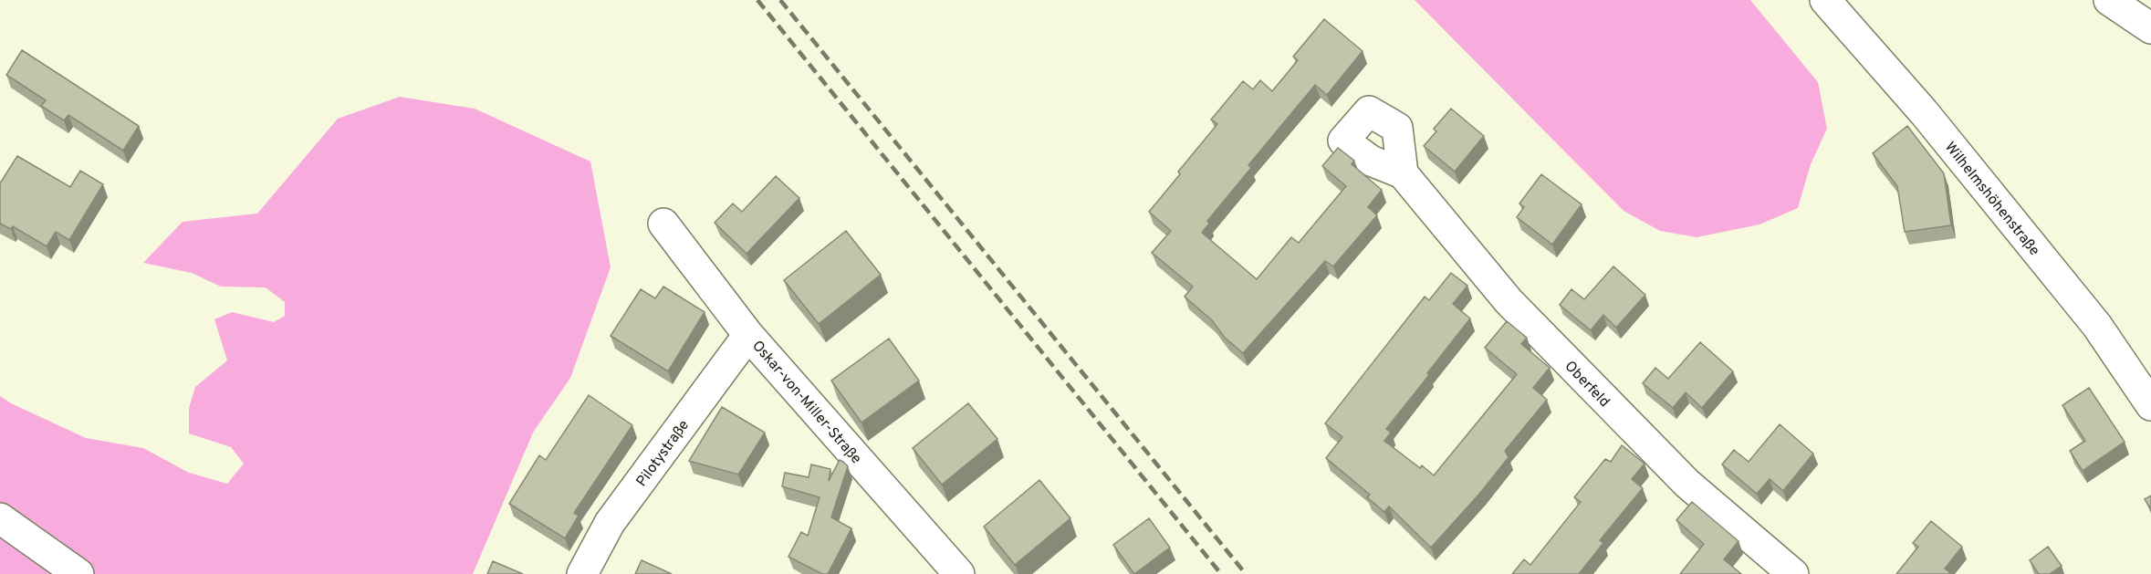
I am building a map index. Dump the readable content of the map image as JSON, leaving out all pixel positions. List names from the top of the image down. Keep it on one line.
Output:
{"streets":{"street":["Wilhelmshöhenstraße","Oberfeld","Oskar-von-Miller-Straße","Pilotystraße"]},"crossings":[["Oskar-von-Miller-Straße","Pilotystraße"]]}
